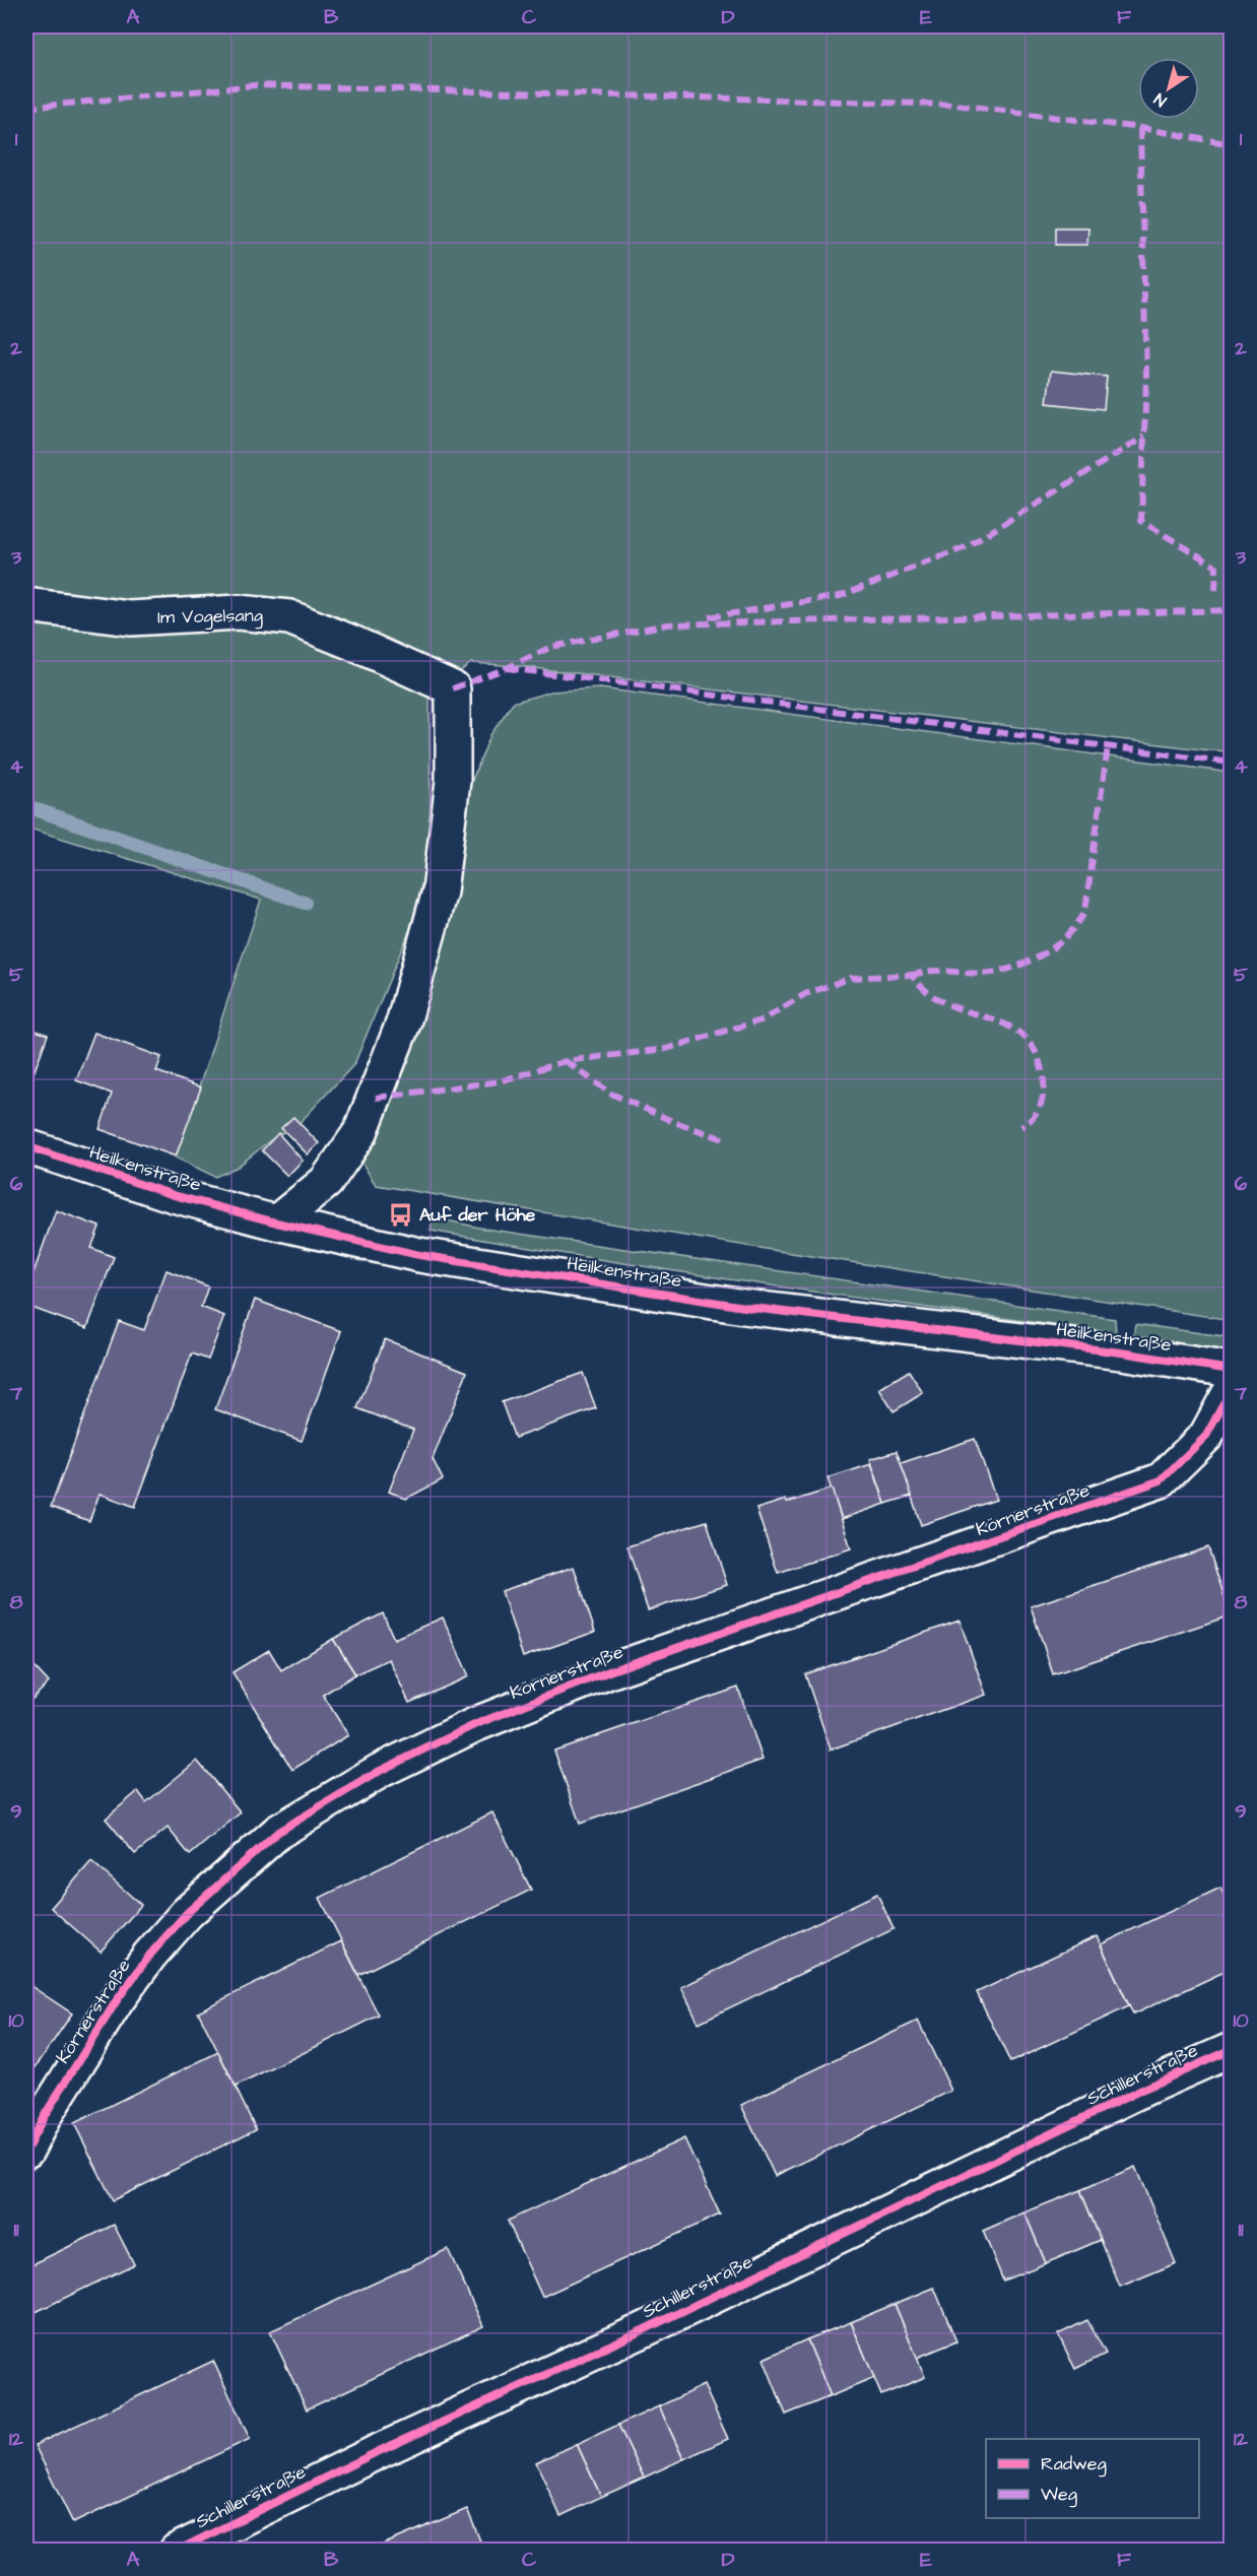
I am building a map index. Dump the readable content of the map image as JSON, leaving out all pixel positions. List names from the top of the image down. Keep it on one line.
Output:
{"streets":{"street":["Im Vogelsang","Heilkenstraße","Körnerstraße","Schillerstraße"]},"crossings":[["Im Vogelsang","Heilkenstraße"]],"places":{"bus stop":["Auf der Höhe"]},"legend":["Radweg","Weg"],"north":"bottom left","grid":{"columns":["A","B","C","D","E","F"],"rows":["1","2","3","4","5","6","7","8","9","10","11","12"]}}
